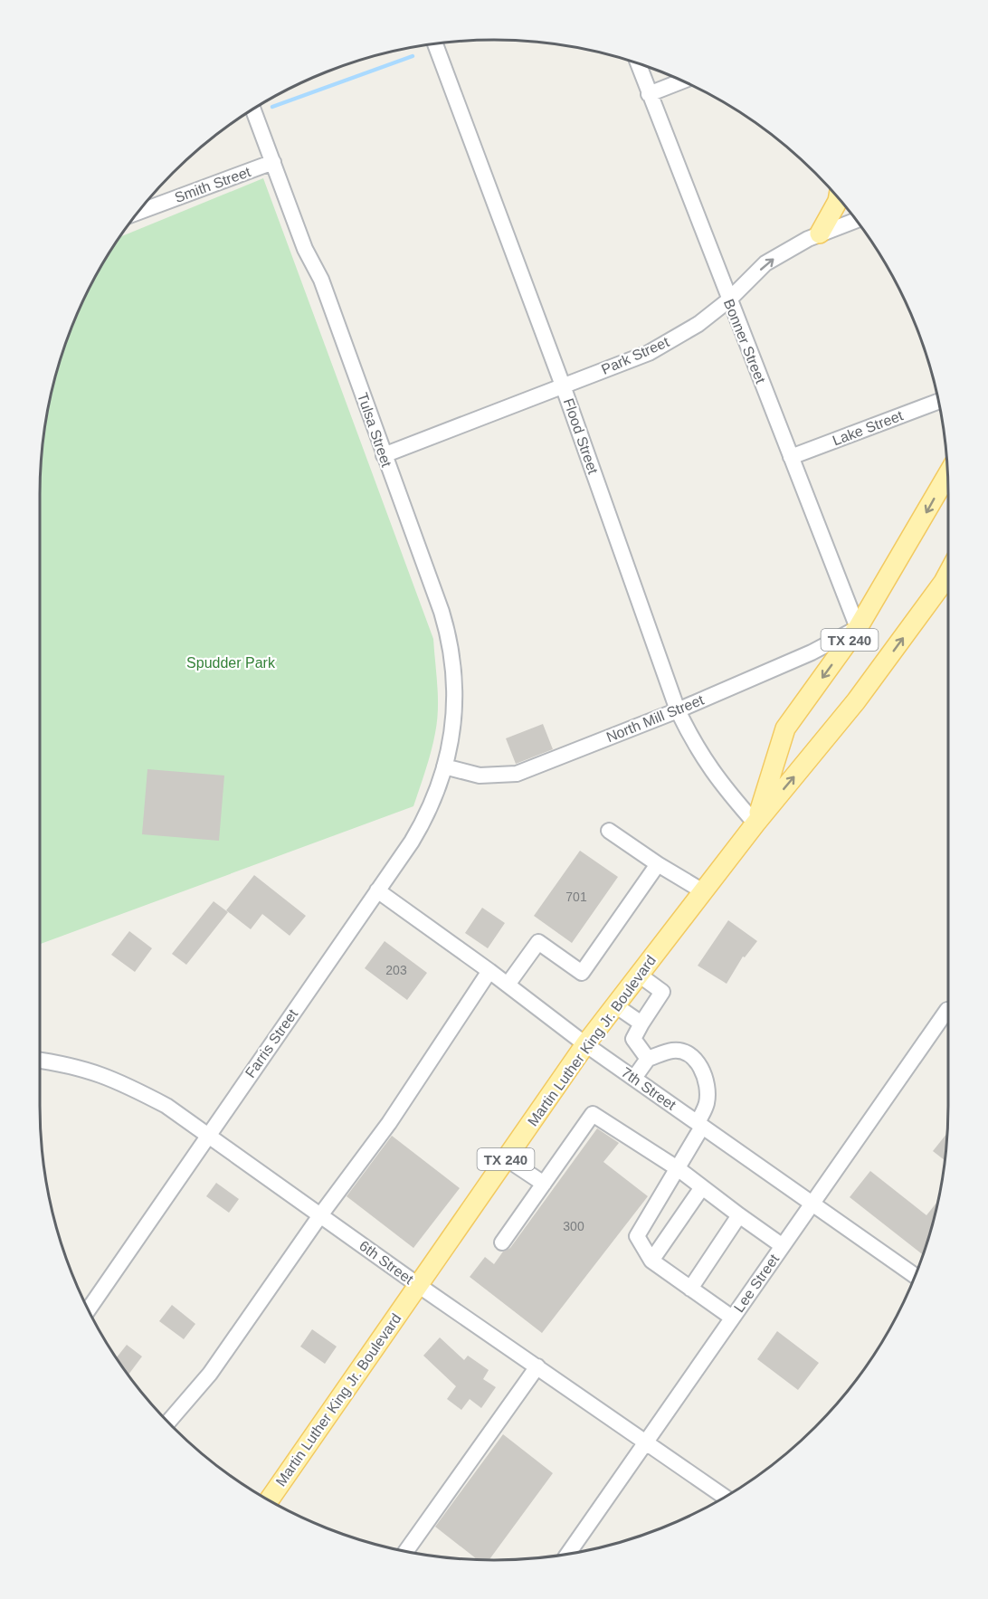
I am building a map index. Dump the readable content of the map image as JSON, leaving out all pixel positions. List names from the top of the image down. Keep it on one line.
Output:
{"streets":{"main road":["TX 240","Martin Luther King Jr. Boulevard"],"street":["Smith Street","Bonner Street","Park Street","Lake Street","Tulsa Street","Flood Street","North Mill Street","Farris Street","7th Street","6th Street","Lee Street"]},"crossings":[["Smith Street","Tulsa Street"],["Bonner Street","Park Street"],["Bonner Street","Lake Street"],["Bonner Street","North Mill Street"],["Bonner Street","Martin Luther King Jr. Boulevard"],["Park Street","Tulsa Street"],["Park Street","Flood Street"],["Tulsa Street","North Mill Street"],["Tulsa Street","Farris Street"],["Flood Street","North Mill Street"],["Flood Street","Martin Luther King Jr. Boulevard"],["North Mill Street","Martin Luther King Jr. Boulevard"],["North Mill Street","Farris Street"],["Martin Luther King Jr. Boulevard","7th Street"],["Martin Luther King Jr. Boulevard","6th Street"],["Farris Street","7th Street"],["Farris Street","6th Street"],["7th Street","Lee Street"],["6th Street","Lee Street"]],"parks":["Spudder Park"],"house_numbers":["701","203","300"]}
